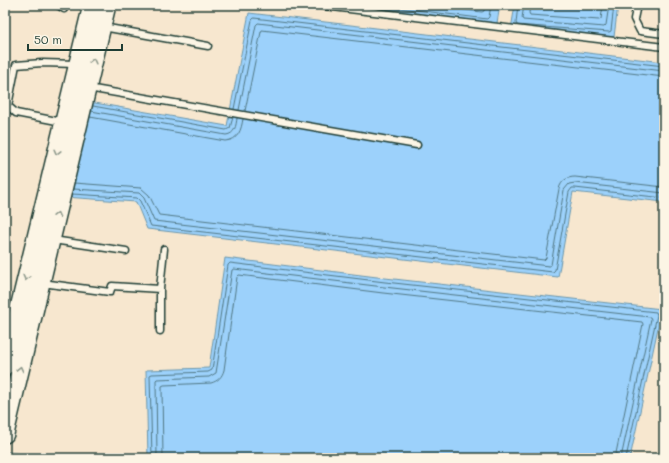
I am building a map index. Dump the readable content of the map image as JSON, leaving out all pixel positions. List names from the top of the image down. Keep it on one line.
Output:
{"scale_bar":"50 m"}
